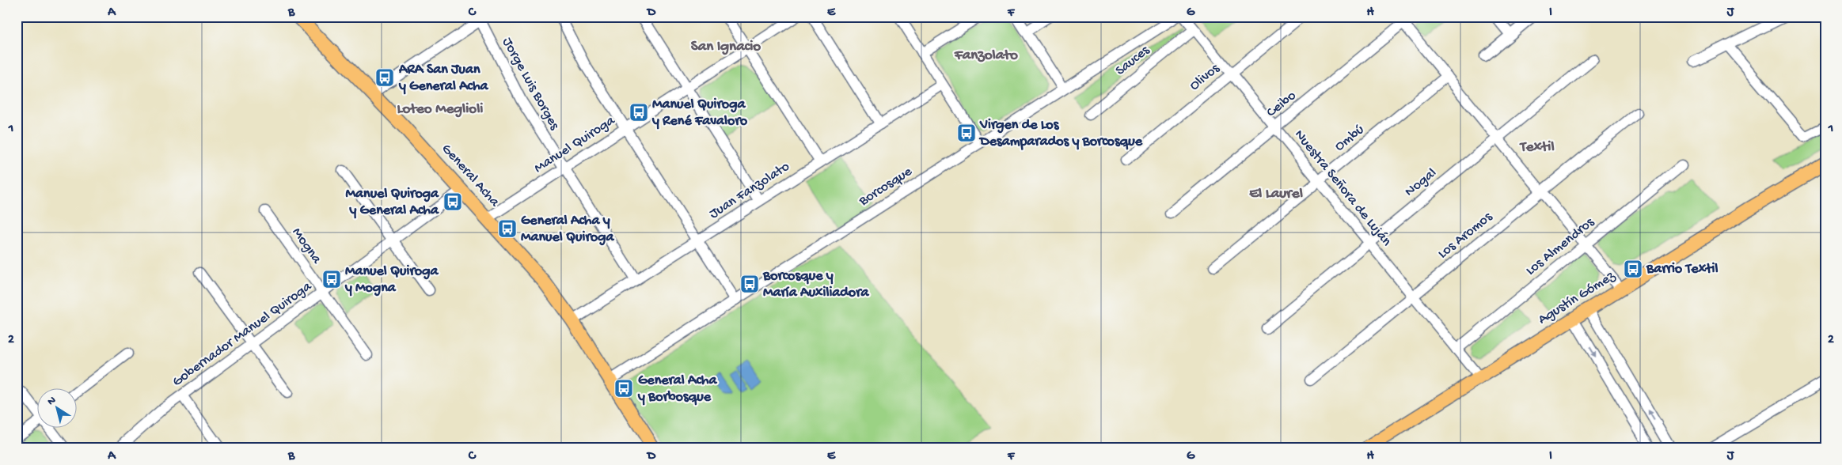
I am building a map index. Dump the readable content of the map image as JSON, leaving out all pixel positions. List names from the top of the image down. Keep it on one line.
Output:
{"streets":{"main road":["General Acha","Agustín Gómez"],"street":["Sauces","Olivos","Jorge Luis Borges","Ceibo","Ombú","Manuel Quiroga","Nogal","Borcosque","Nuestra Señora de Luján","Juan Fanzolato","Los Aromos","Mogna","Los Almendros","Gobernador Manuel Quiroga"]},"crossings":[["Sauces","Nuestra Señora de Luján"],["Olivos","Nuestra Señora de Luján"],["Jorge Luis Borges","Manuel Quiroga"],["Jorge Luis Borges","Juan Fanzolato"],["Ceibo","Nuestra Señora de Luján"],["Ombú","Nuestra Señora de Luján"],["Manuel Quiroga","General Acha"],["General Acha","Borcosque"],["General Acha","Juan Fanzolato"],["General Acha","Gobernador Manuel Quiroga"],["Nogal","Nuestra Señora de Luján"],["Nuestra Señora de Luján","Los Aromos"],["Nuestra Señora de Luján","Los Almendros"],["Nuestra Señora de Luján","Agustín Gómez"],["Mogna","Gobernador Manuel Quiroga"]],"districts":["San Ignacio","Fanzolato","Loteo Meglioli","Textil","El Laurel"],"places":{"bus stop":["ARA San Juan y General Acha","Manuel Quiroga y René Favaloro","Virgen de Los Desamparados y Borcosque","Manuel Quiroga y General Acha","General Acha y Manuel Quiroga","Barrio Textil","Manuel Quiroga y Mogna","Borcosque y María Auxiliadora","General Acha y Borbosque"]},"north":"top left","grid":{"columns":["A","B","C","D","E","F","G","H","I","J"],"rows":["1","2"]}}
